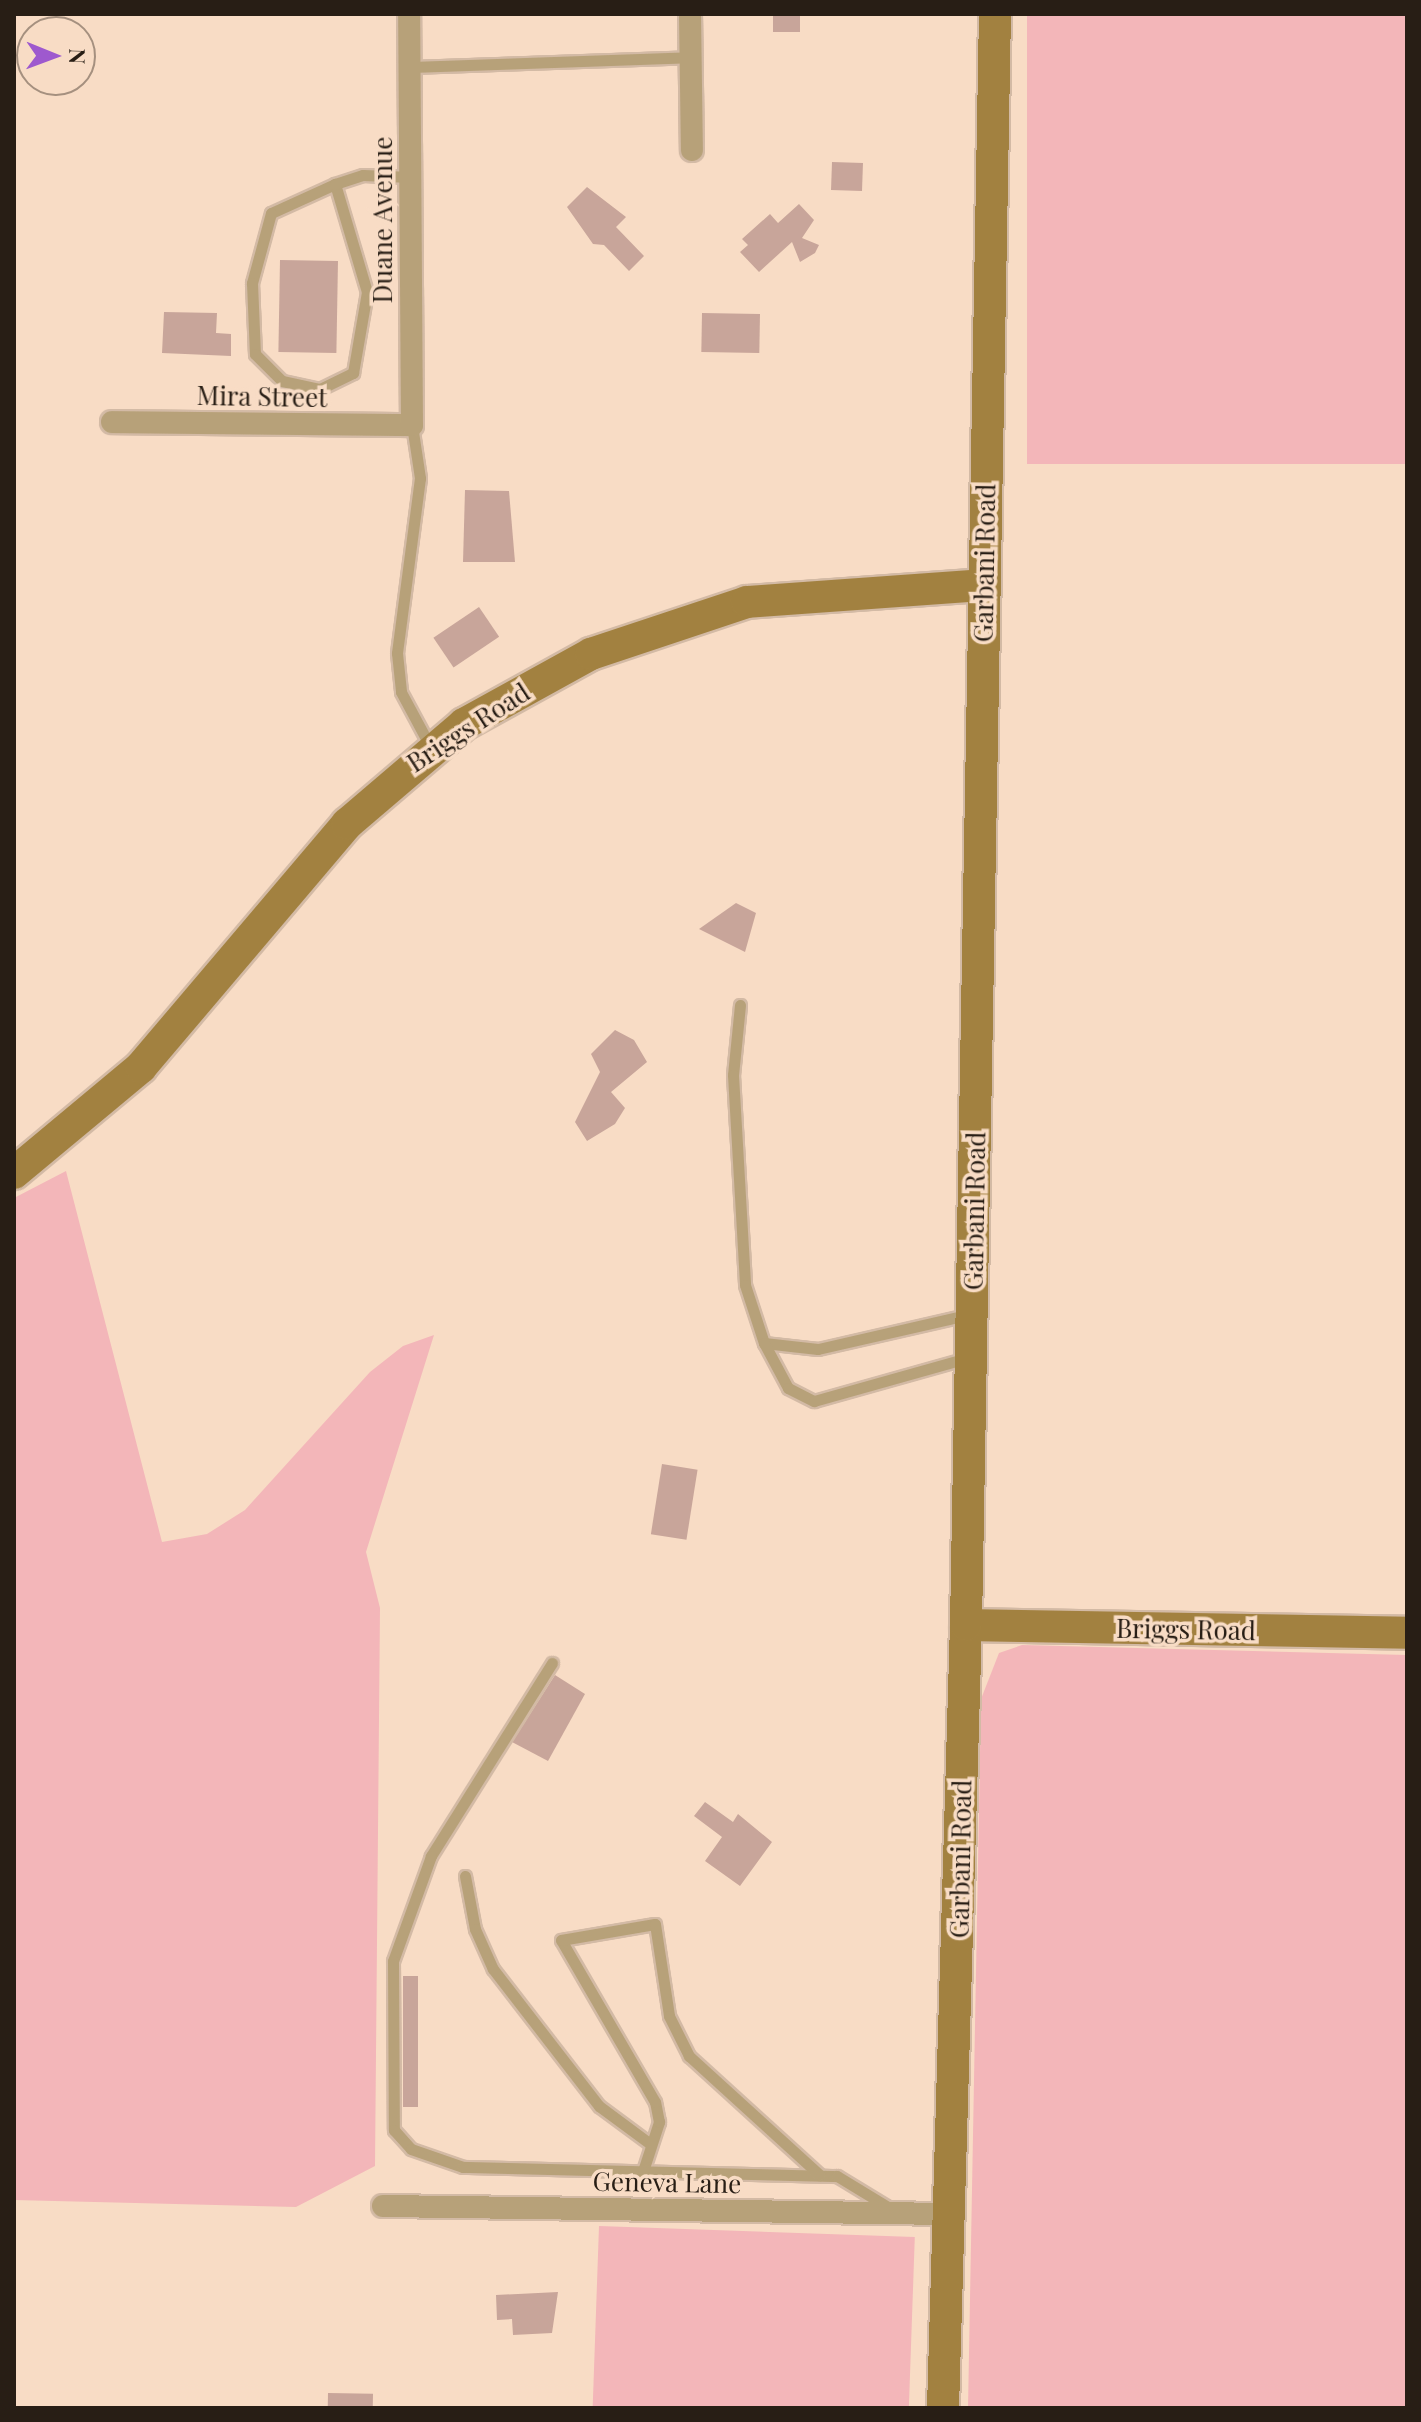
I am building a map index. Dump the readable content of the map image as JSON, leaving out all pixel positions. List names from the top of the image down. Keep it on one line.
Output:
{"streets":{"street":["Duane Avenue","Mira Street","Garbani Road","Briggs Road","Geneva Lane"]},"crossings":[["Duane Avenue","Mira Street"],["Garbani Road","Briggs Road"],["Garbani Road","Geneva Lane"]],"north":"right"}
